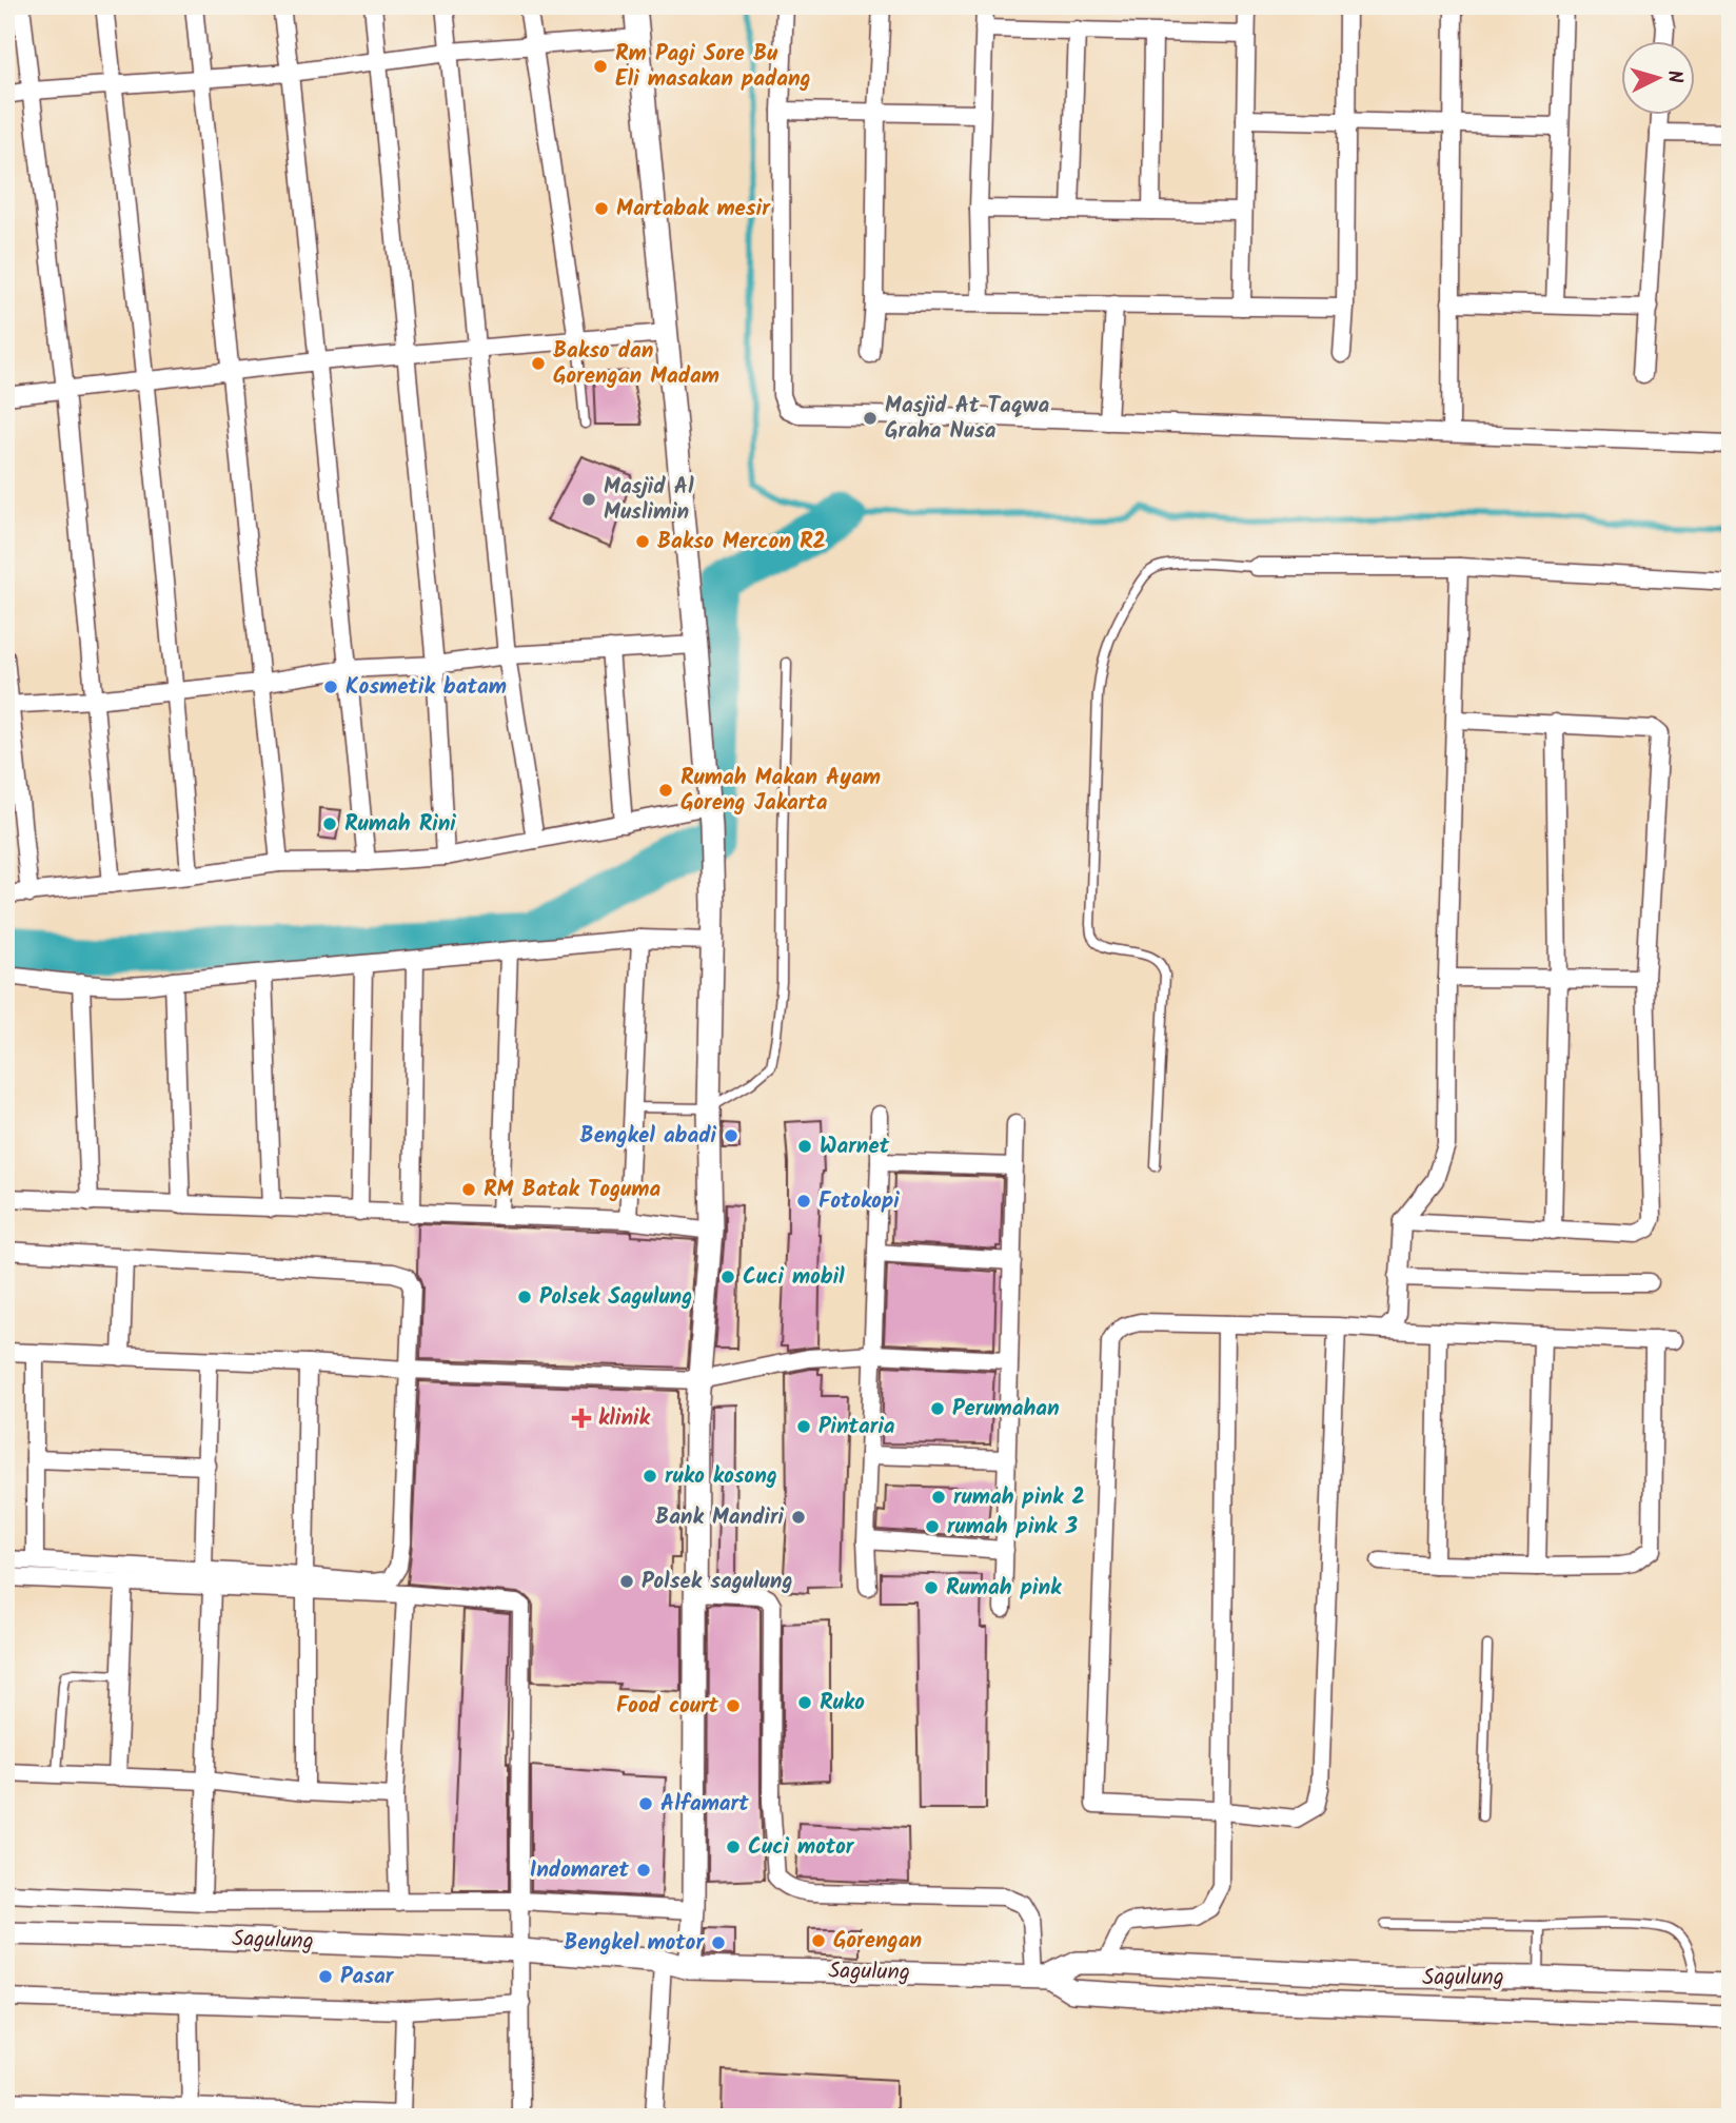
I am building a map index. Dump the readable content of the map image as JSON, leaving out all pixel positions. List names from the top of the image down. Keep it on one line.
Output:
{"streets":{"street":["Sagulung"]},"places":{"other":["Rm Pagi Sore Bu Eli masakan padang","Martabak mesir","Bakso dan Gorengan Madam","Masjid At Taqwa Graha Nusa","Masjid Al Muslimin","Bakso Mercon R2","Kosmetik batam","Rumah Makan Ayam Goreng Jakarta","Rumah Rini","Bengkel abadi","Warnet","RM Batak Toguma","Fotokopi","Cuci mobil","Polsek Sagulung","Perumahan","Pintaria","ruko kosong","rumah pink 2","Bank Mandiri","rumah pink 3","Polsek sagulung","Rumah pink","Ruko","Food court","Alfamart","Cuci motor","Indomaret","Gorengan","Bengkel motor","Pasar"],"health":["klinik"]},"north":"right"}
